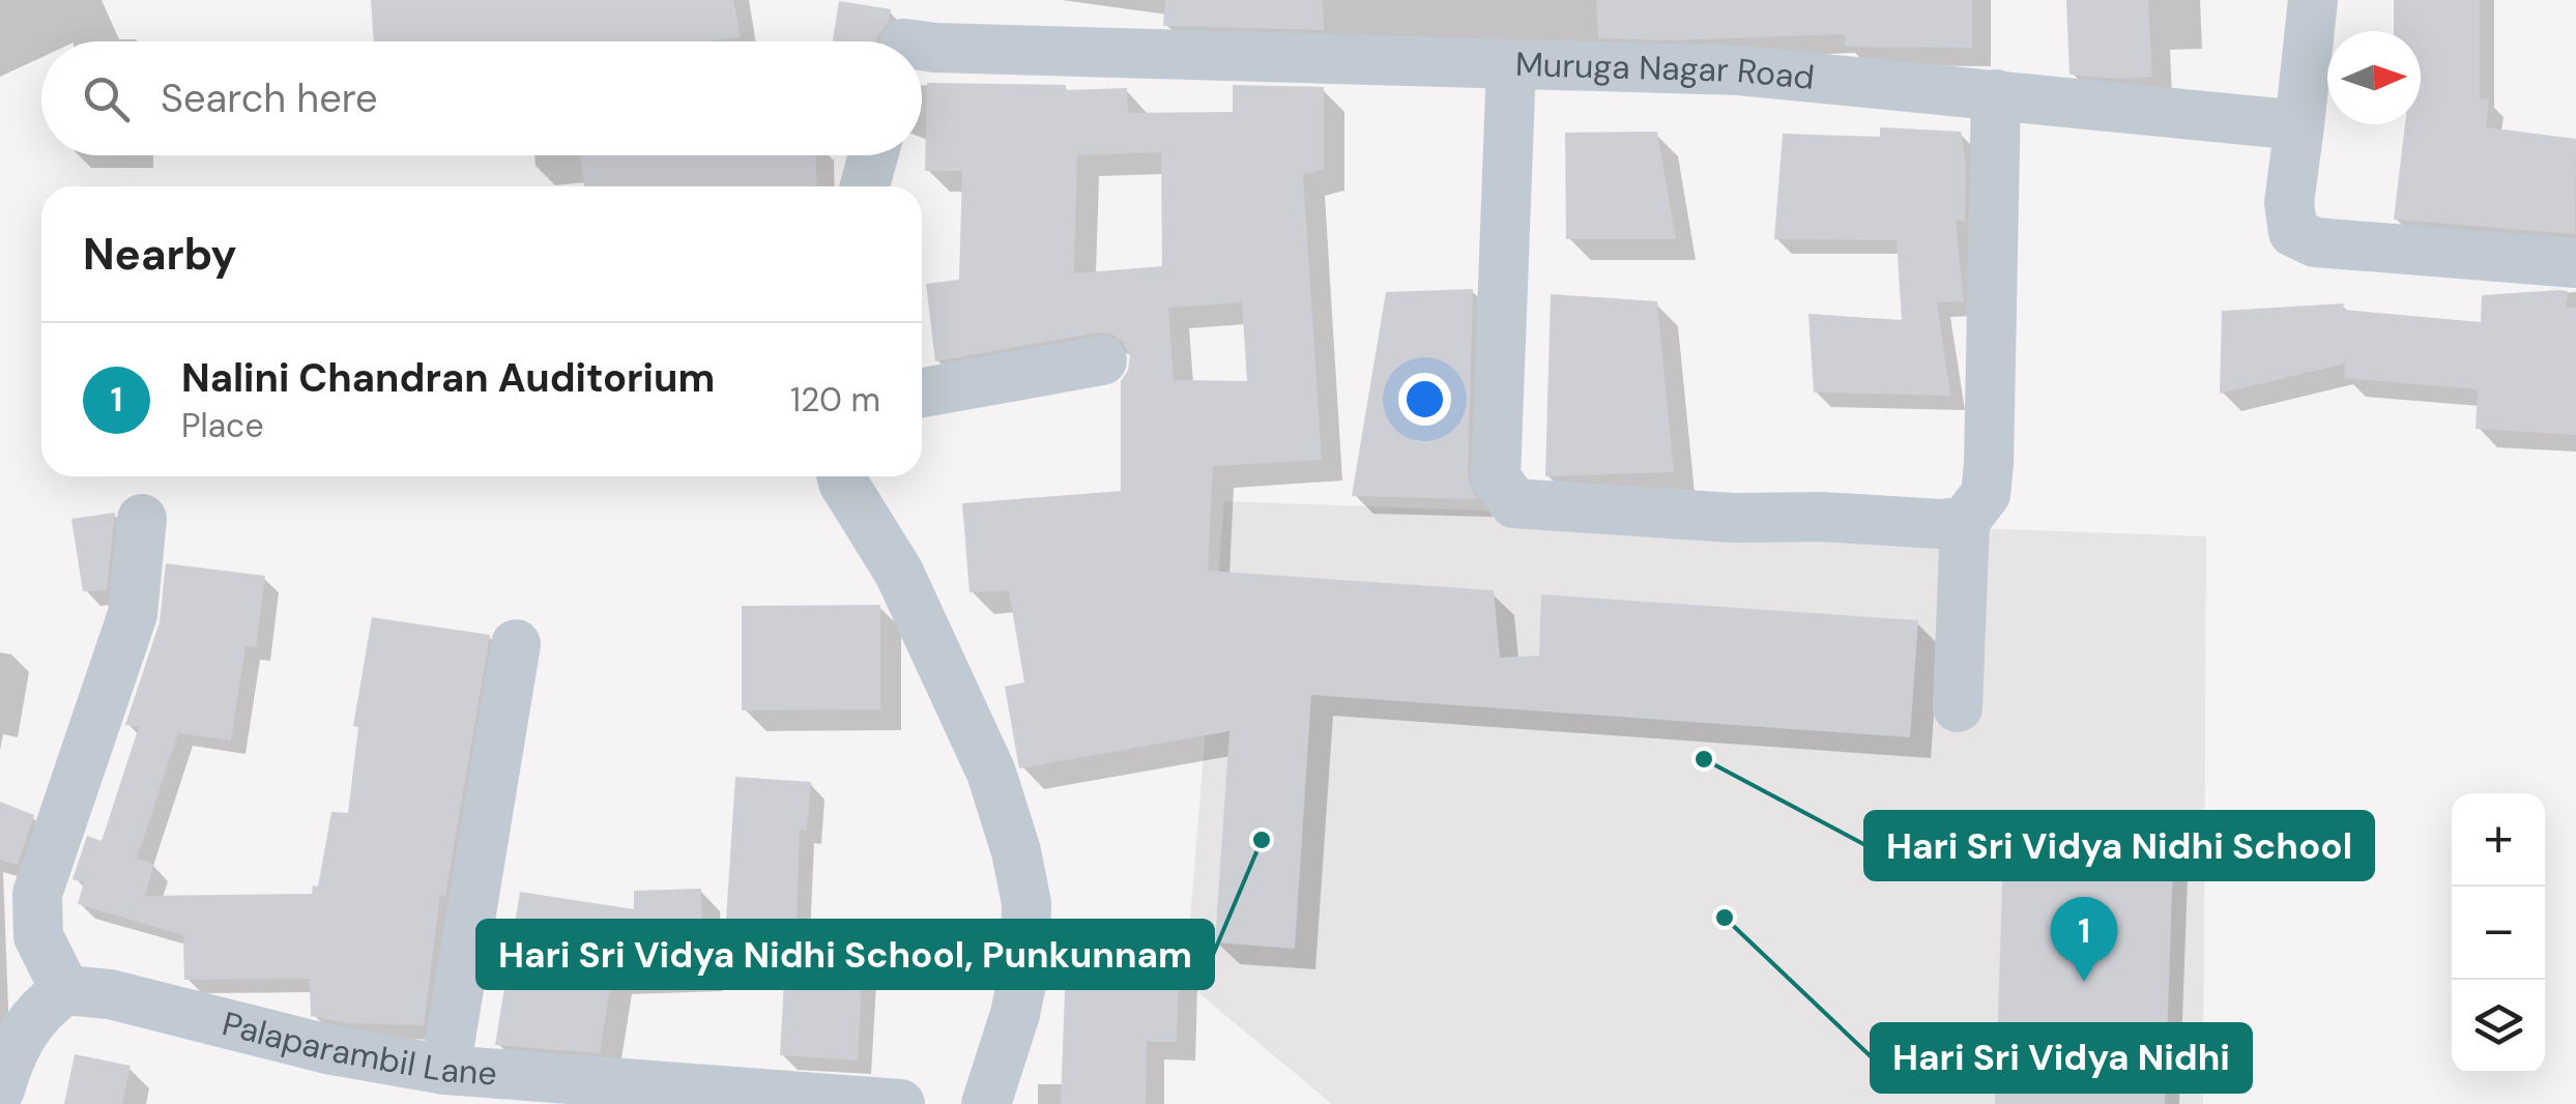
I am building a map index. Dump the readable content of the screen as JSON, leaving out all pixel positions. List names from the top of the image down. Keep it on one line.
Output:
{"streets":{"street":["Muruga Nagar Road","Palaparambil Lane"]},"places":["Hari Sri Vidya Nidhi School","Hari Sri Vidya Nidhi School, Punkunnam","Hari Sri Vidya Nidhi"],"north":"right","page":{"search":"Search here","heading":"Nearby","list":[{"mark":"1","name":"Nalini Chandran Auditorium","note":"Place","value":"120 m"}],"map_buttons":["+","−"],"pins":"1"}}
